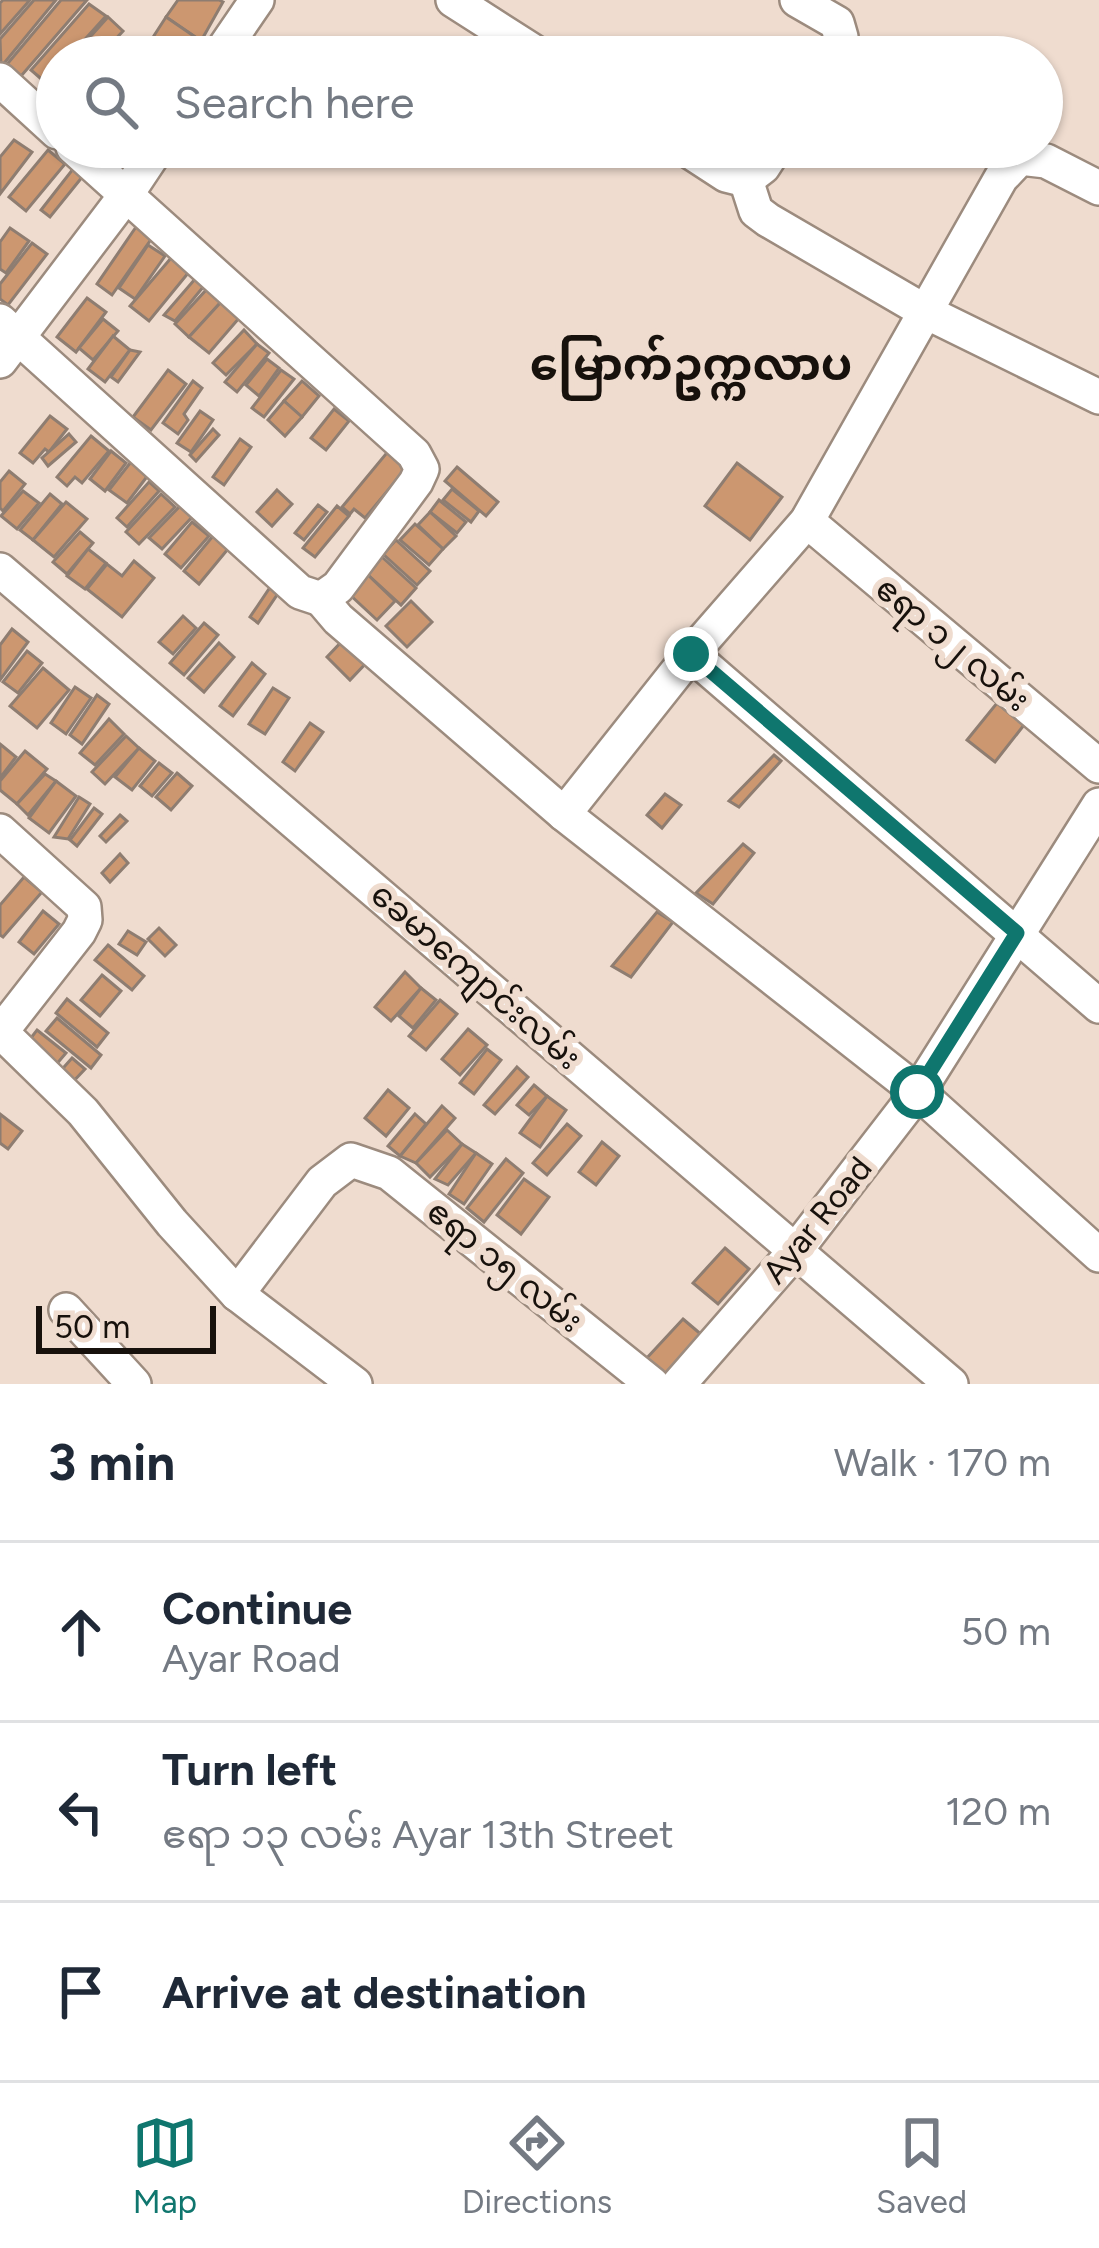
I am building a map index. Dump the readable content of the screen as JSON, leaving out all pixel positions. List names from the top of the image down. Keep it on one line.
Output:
{"streets":{"street":["ဧရာ ၁၂ လမ်း","ခေမာကျောင်းလမ်း","Ayar Road","ဧရာ ၁၅ လမ်း"]},"crossings":[["ခေမာကျောင်းလမ်း","Ayar Road"]],"districts":["မြောက်‌ဥက္ကလာပ"],"scale_bar":"50 m","page":{"search":"Search here","scale":"50 m","heading":["3 min","Walk · 170 m"],"list":[["Continue","Ayar Road","50 m"],["Turn left","ဧရာ ၁၃ လမ်း Ayar 13th Street","120 m"],"Arrive at destination"],"nav":["Map","Directions","Saved"]}}
